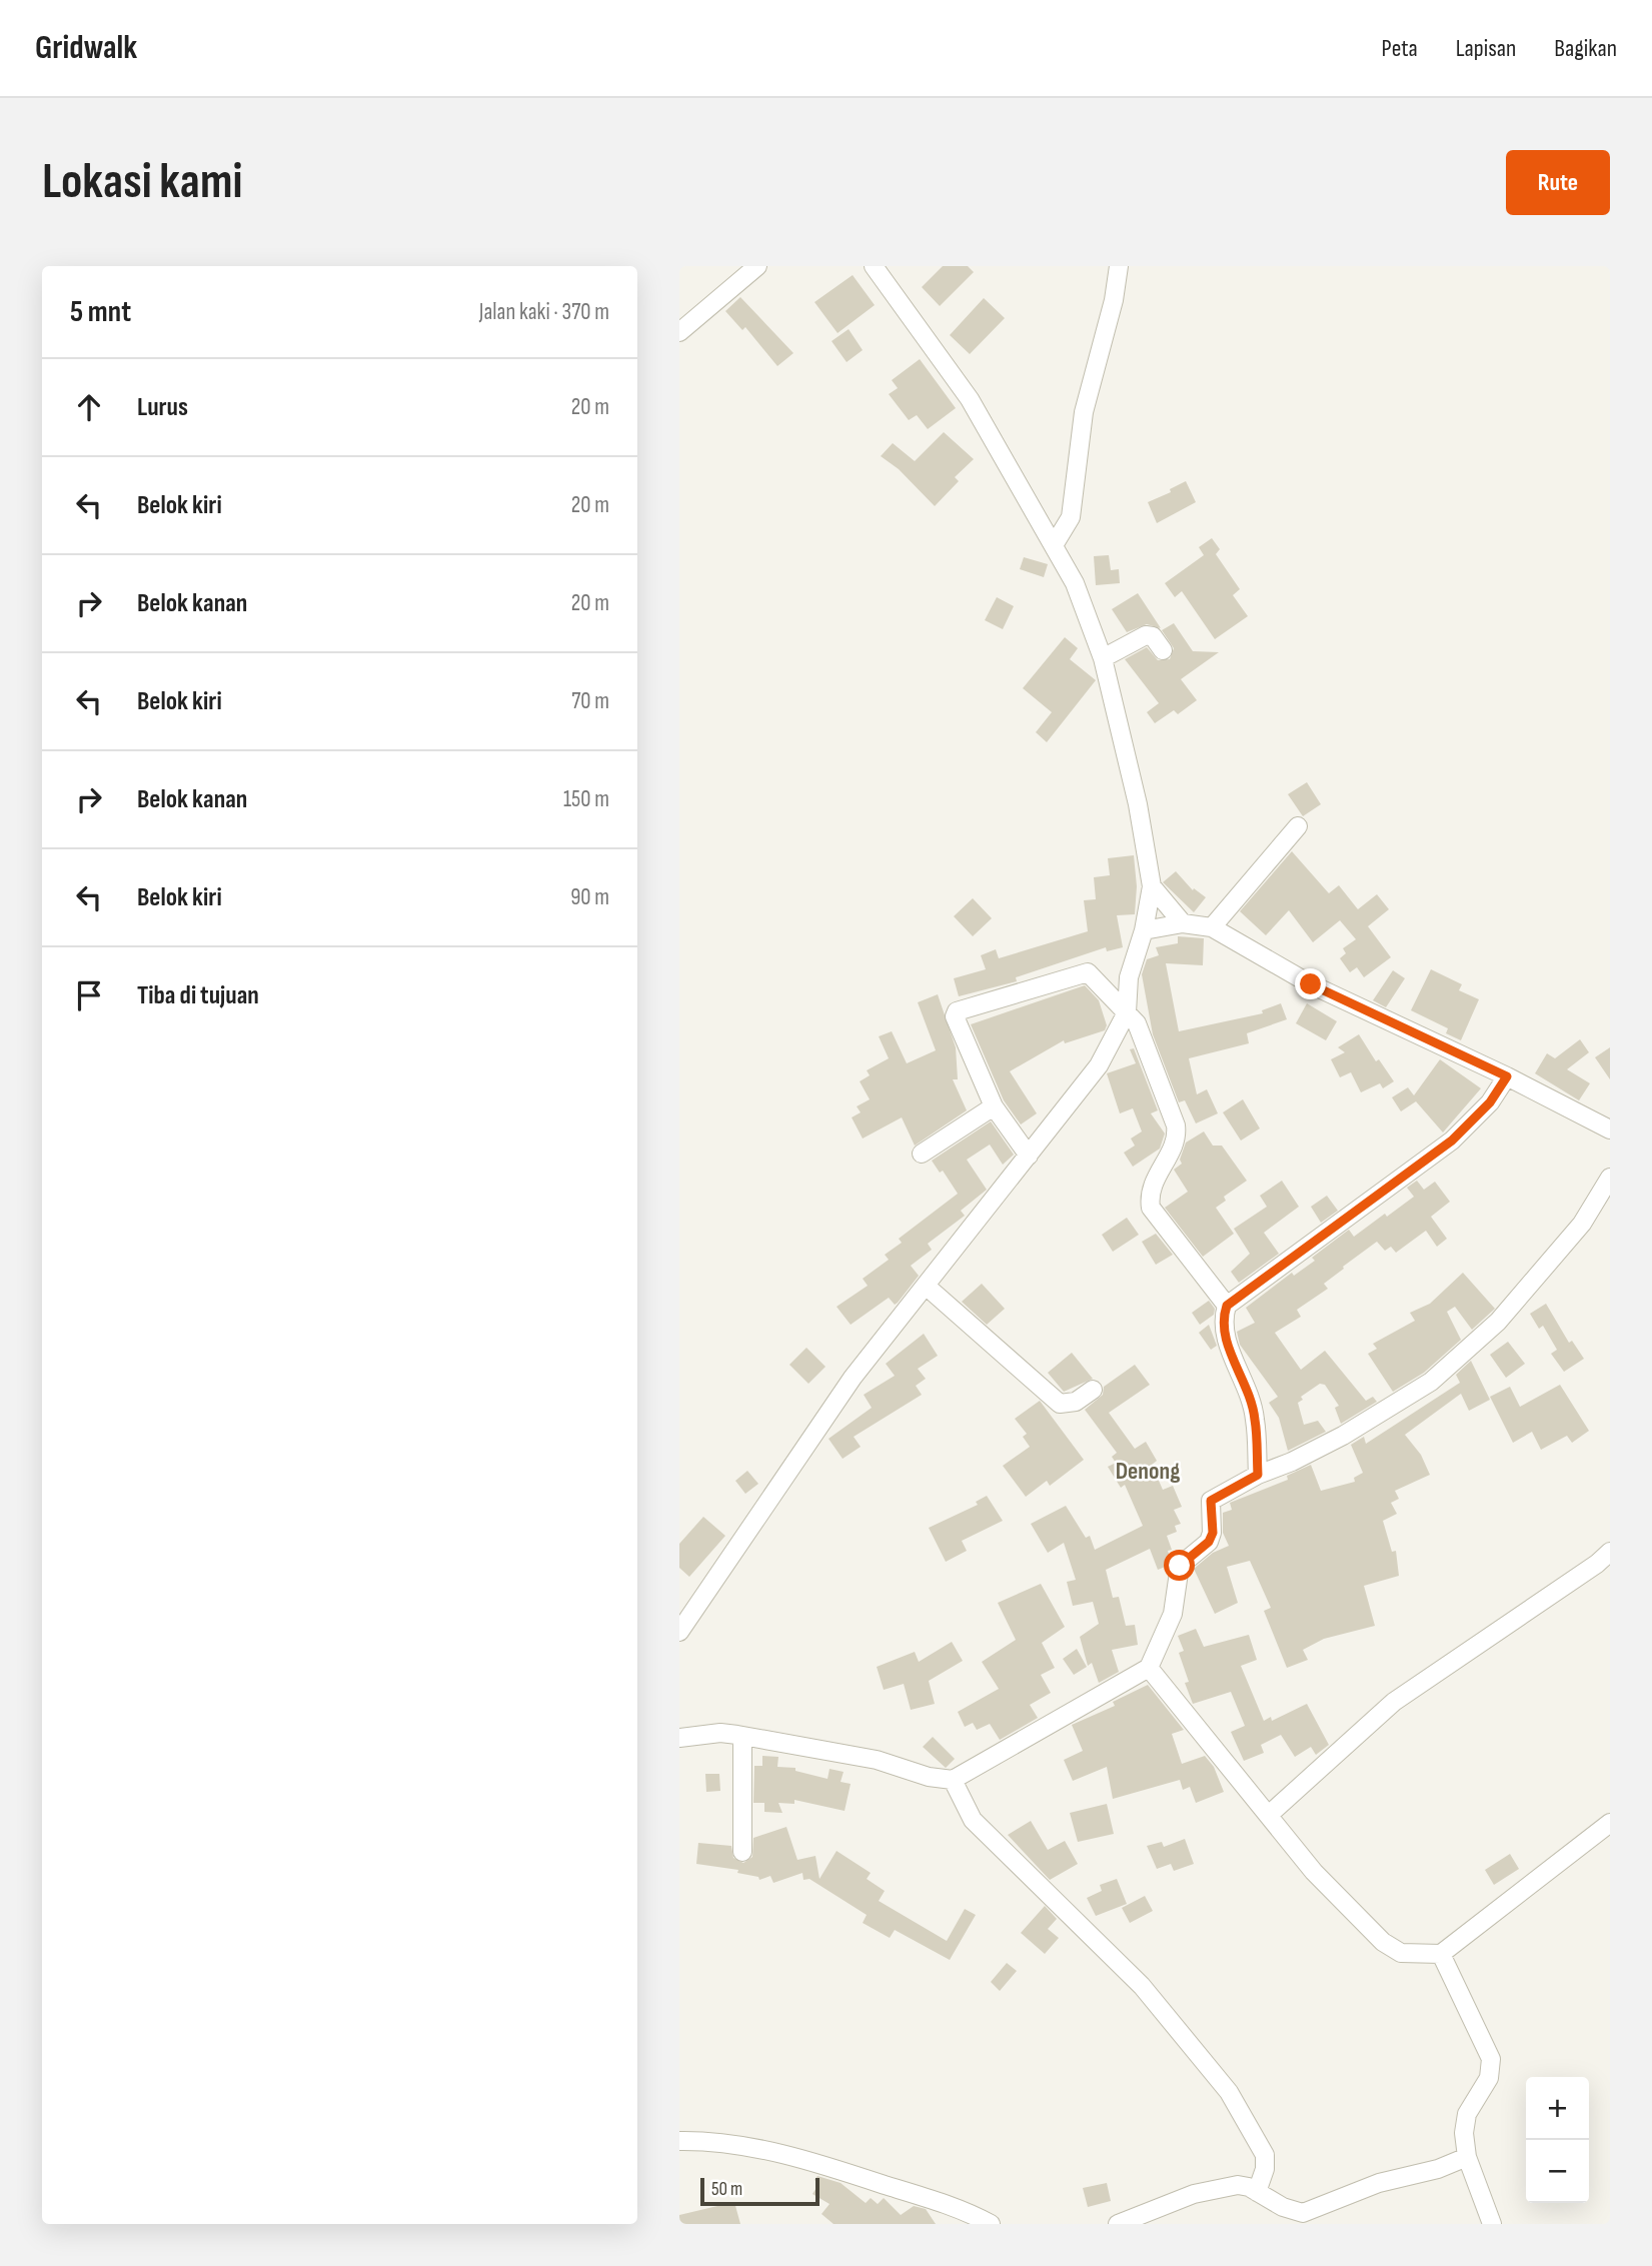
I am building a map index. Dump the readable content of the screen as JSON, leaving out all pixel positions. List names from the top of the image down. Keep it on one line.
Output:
{"districts":["Denong"],"scale_bar":"50 m","page":{"header":"Gridwalk","nav":["Peta","Lapisan","Bagikan"],"buttons":"Rute","title":"Lokasi kami","heading":["5 mnt","Jalan kaki · 370 m"],"list":[["Lurus","20 m"],["Belok kiri","20 m"],["Belok kanan","20 m"],["Belok kiri","70 m"],["Belok kanan","150 m"],["Belok kiri","90 m"],"Tiba di tujuan"],"map_buttons":["+","−"],"scale":"50 m"}}
